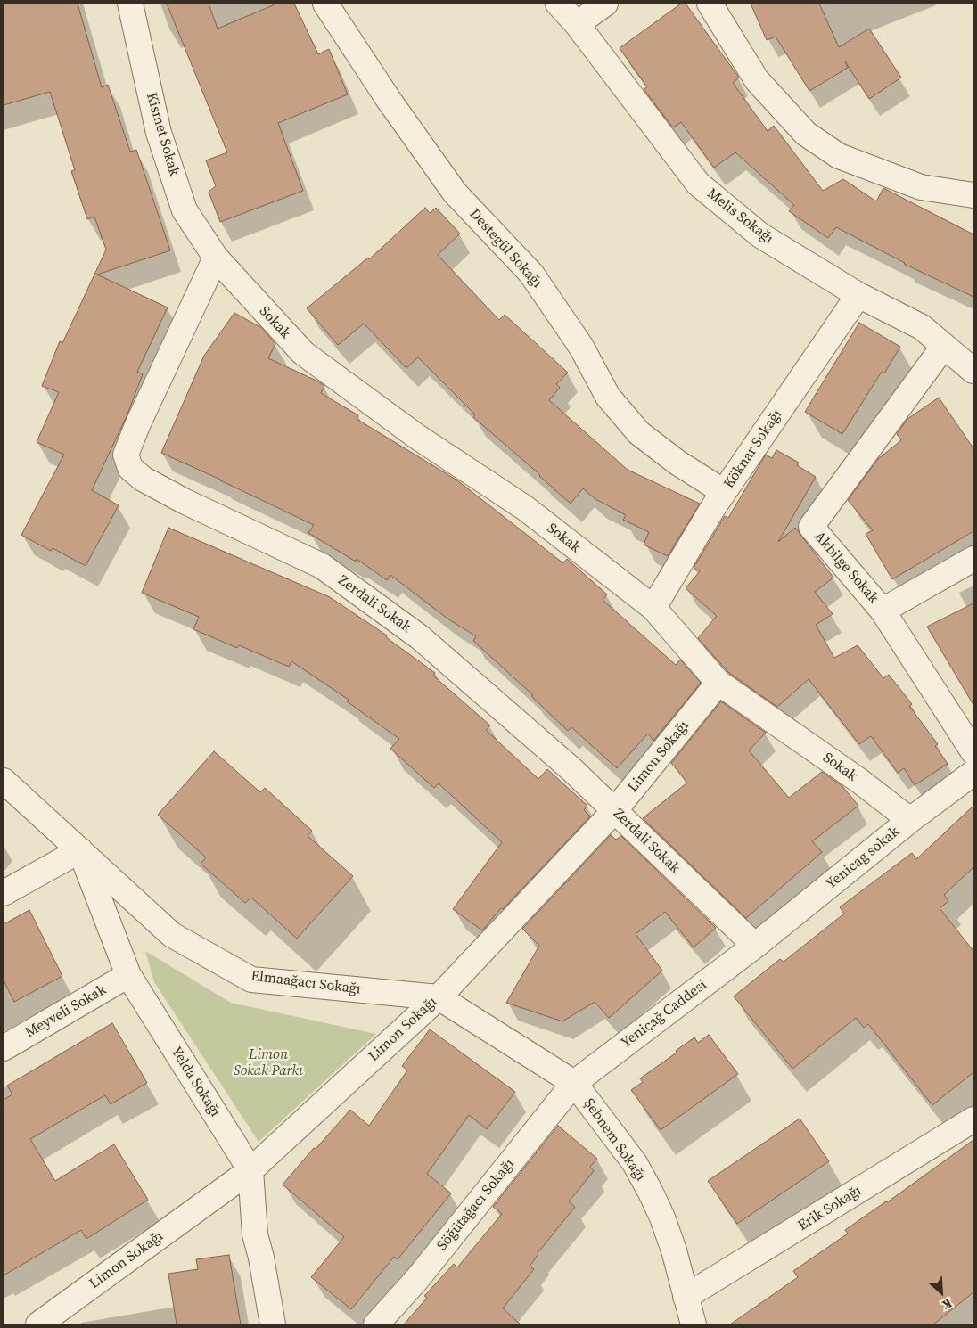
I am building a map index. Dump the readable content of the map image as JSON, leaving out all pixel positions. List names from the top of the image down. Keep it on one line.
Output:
{"streets":{"street":["Kismet Sokak","Melis Sokağı","Destegül Sokağı","Sokak","Köknar Sokağı","Akbilge Sokak","Zerdali Sokak","Limon Sokağı","Yenicag sokak","Elmaağacı Sokağı","Meyveli Sokak","Yeniçağ Caddesi","Yelda Sokağı","Şebnem Sokağı","Söğütağacı Sokağı","Erik Sokağı"]},"crossings":[["Kismet Sokak","Sokak"],["Kismet Sokak","Zerdali Sokak"],["Melis Sokağı","Köknar Sokağı"],["Melis Sokağı","Akbilge Sokak"],["Destegül Sokağı","Köknar Sokağı"],["Sokak","Köknar Sokağı"],["Sokak","Zerdali Sokak"],["Sokak","Limon Sokağı"],["Sokak","Yenicag sokak"],["Zerdali Sokak","Limon Sokağı"],["Zerdali Sokak","Yenicag sokak"],["Zerdali Sokak","Yeniçağ Caddesi"],["Limon Sokağı","Elmaağacı Sokağı"],["Limon Sokağı","Yelda Sokağı"],["Yenicag sokak","Yeniçağ Caddesi"],["Elmaağacı Sokağı","Yeniçağ Caddesi"],["Elmaağacı Sokağı","Yelda Sokağı"],["Elmaağacı Sokağı","Şebnem Sokağı"],["Elmaağacı Sokağı","Söğütağacı Sokağı"],["Meyveli Sokak","Yelda Sokağı"],["Yeniçağ Caddesi","Şebnem Sokağı"],["Yeniçağ Caddesi","Söğütağacı Sokağı"],["Şebnem Sokağı","Söğütağacı Sokağı"],["Şebnem Sokağı","Erik Sokağı"]],"parks":["Limon Sokak Parkı"],"north":"bottom right"}
